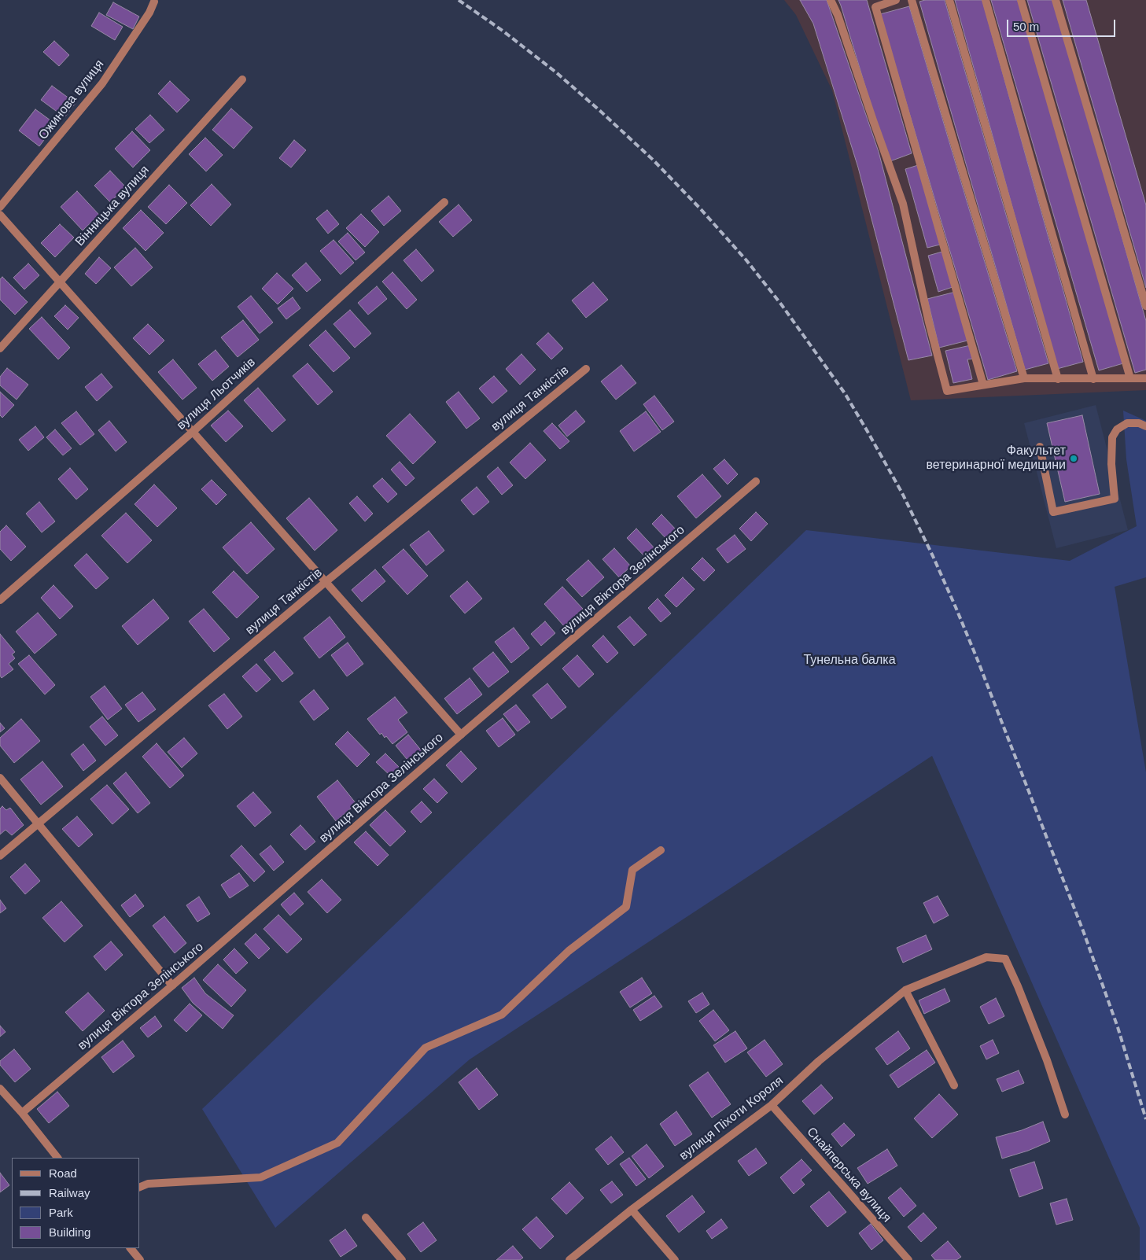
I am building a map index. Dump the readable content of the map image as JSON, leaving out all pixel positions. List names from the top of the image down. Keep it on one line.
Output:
{"streets":{"street":["Ожинова вулиця","Вінницька вулиця","вулиця Льотчиків","вулиця Танкістів","вулиця Віктора Зелінського","вулиця Піхоти Короля","Снайперська вулиця"]},"crossings":[["вулиця Піхоти Короля","Снайперська вулиця"]],"parks":["Тунельна балка"],"places":["Факультет ветеринарної медицини"],"legend":["Road","Railway","Park","Building"],"scale_bar":"50 m"}
